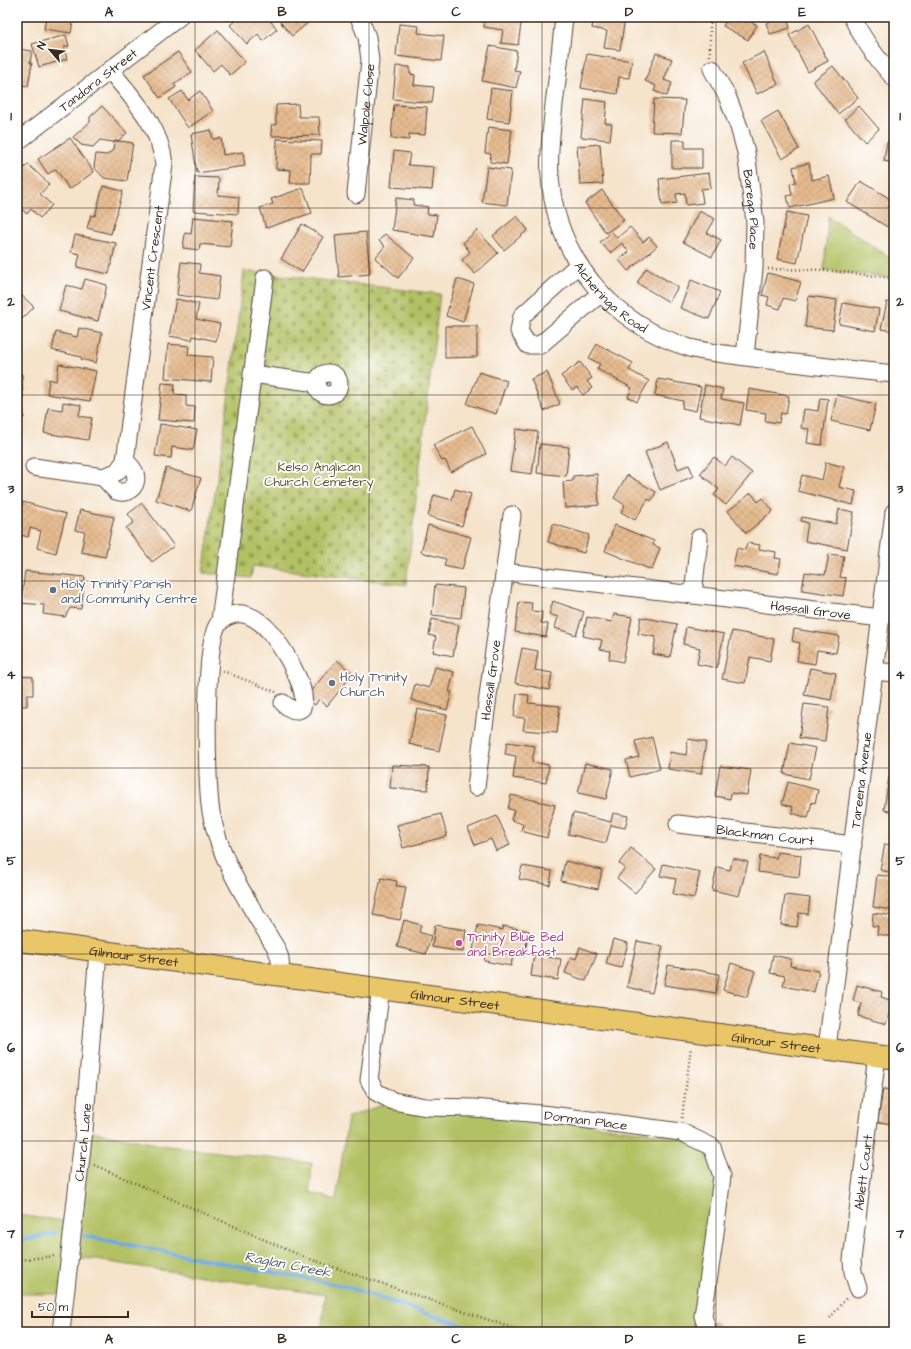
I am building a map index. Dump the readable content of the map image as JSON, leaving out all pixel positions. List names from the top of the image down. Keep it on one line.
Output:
{"streets":{"main road":["Gilmour Street"],"street":["Tandora Street","Walpole Close","Barega Place","Vincent Crescent","Alcheringa Road","Hassall Grove","Tareena Avenue","Blackman Court","Dorman Place","Church Lane","Ablett Court"]},"crossings":[["Tandora Street","Vincent Crescent"],["Barega Place","Alcheringa Road"],["Hassall Grove","Tareena Avenue"],["Tareena Avenue","Blackman Court"],["Tareena Avenue","Gilmour Street"],["Gilmour Street","Dorman Place"],["Gilmour Street","Church Lane"],["Gilmour Street","Ablett Court"]],"water":["Raglan Creek"],"parks":["Kelso Anglican Church Cemetery"],"places":["Holy Trinity Parish and Community Centre","Holy Trinity Church","Trinity Blue Bed and Breakfast"],"scale_bar":"50 m","north":"top left","grid":{"columns":["A","B","C","D","E"],"rows":["1","2","3","4","5","6","7"]}}
